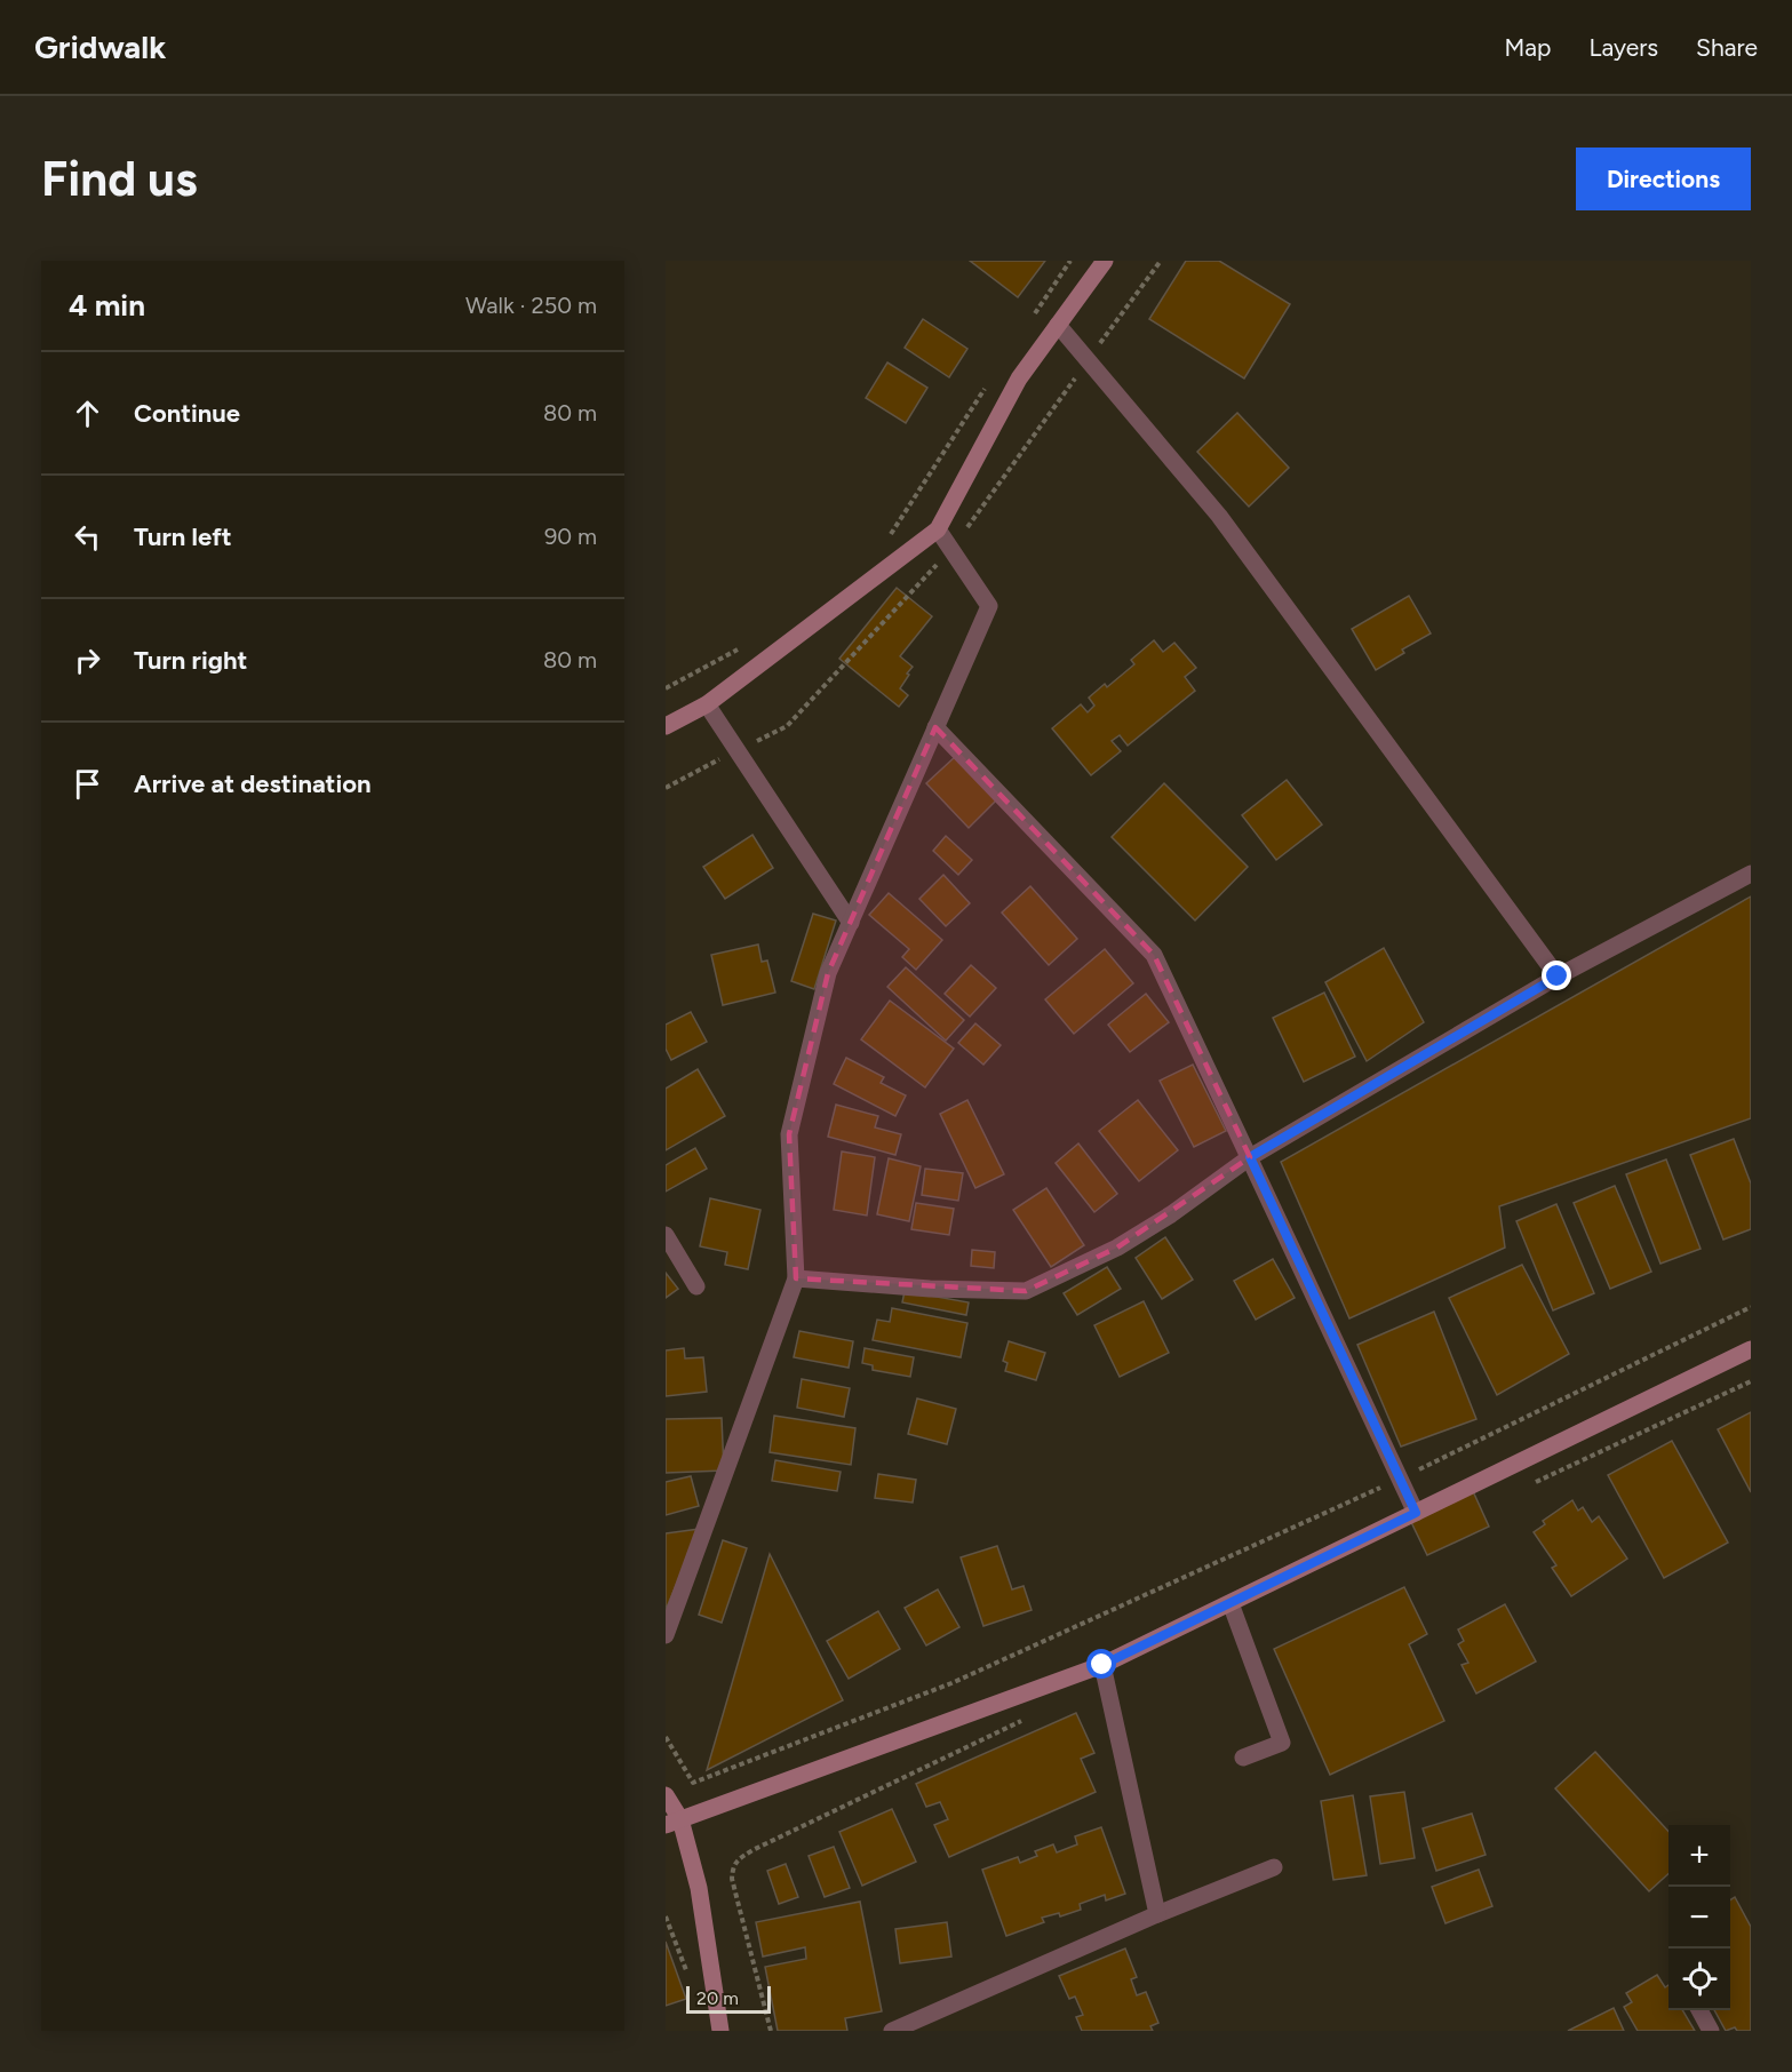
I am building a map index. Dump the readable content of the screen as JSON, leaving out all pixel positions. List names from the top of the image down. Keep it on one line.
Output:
{"scale_bar":"20 m","page":{"header":"Gridwalk","nav":["Map","Layers","Share"],"buttons":"Directions","title":"Find us","heading":["4 min","Walk · 250 m"],"list":[["Continue","80 m"],["Turn left","90 m"],["Turn right","80 m"],"Arrive at destination"],"map_buttons":["+","−"],"scale":"20 m"}}
